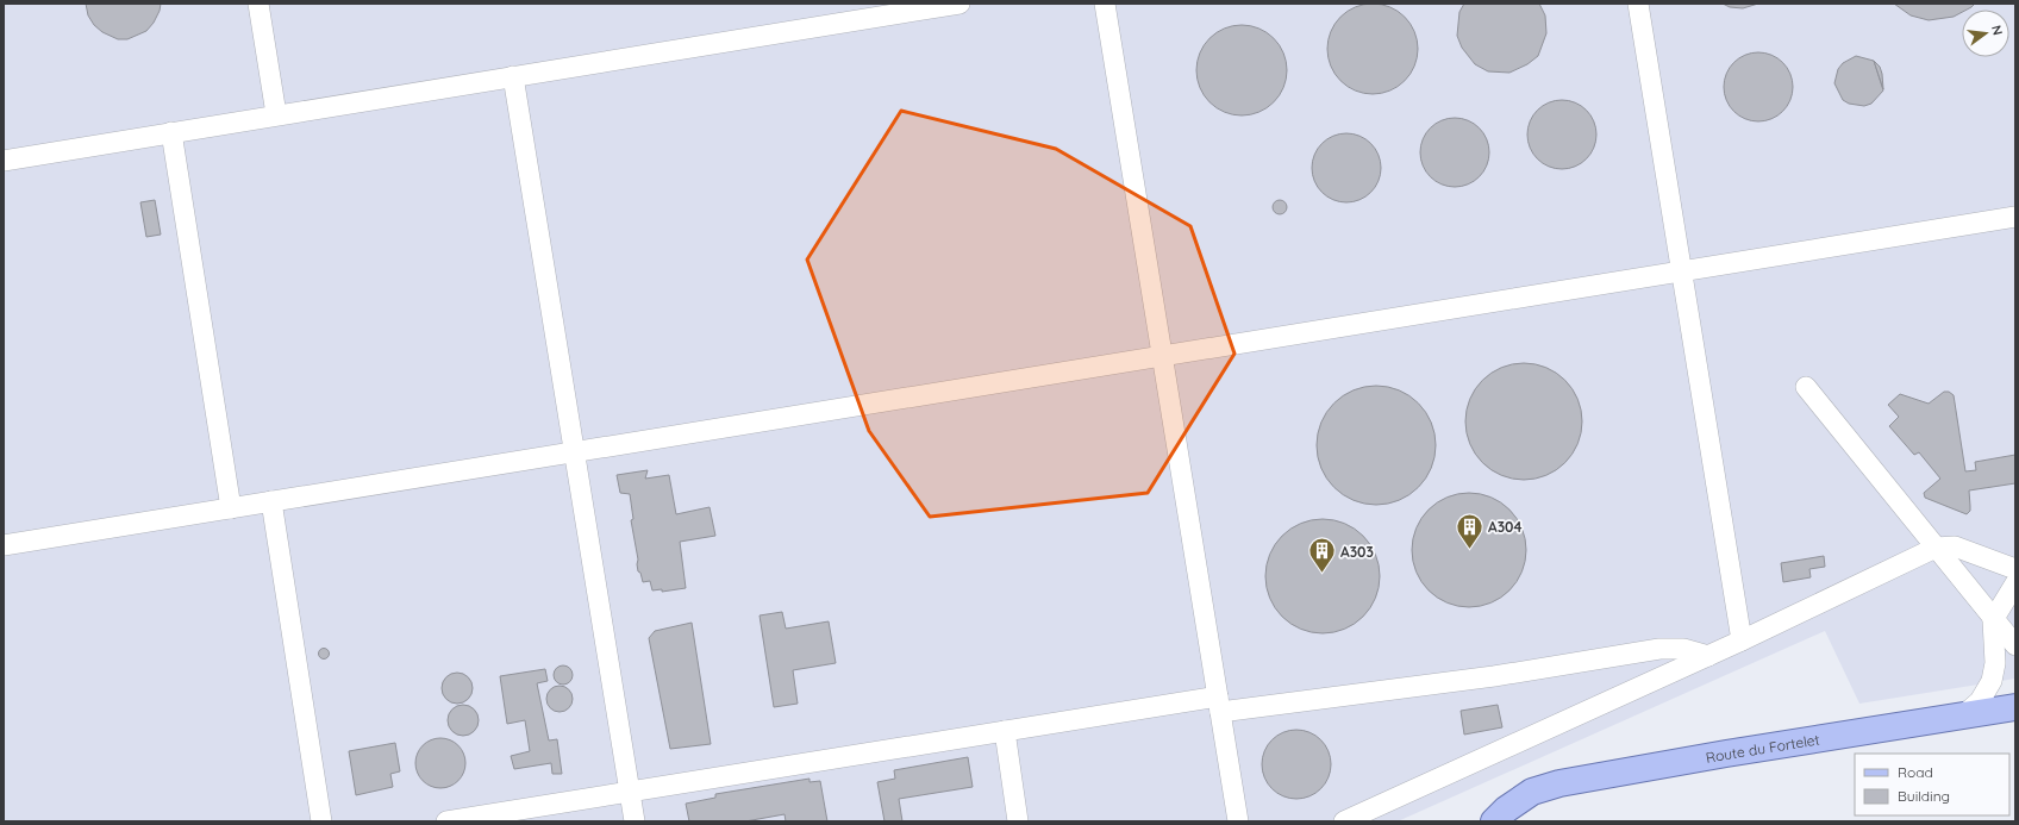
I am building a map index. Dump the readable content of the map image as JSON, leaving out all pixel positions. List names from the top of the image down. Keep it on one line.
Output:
{"streets":{"main road":["Route du Fortelet"]},"places":{"building":["A304","A303"]},"legend":["Road","Building"],"north":"right"}
